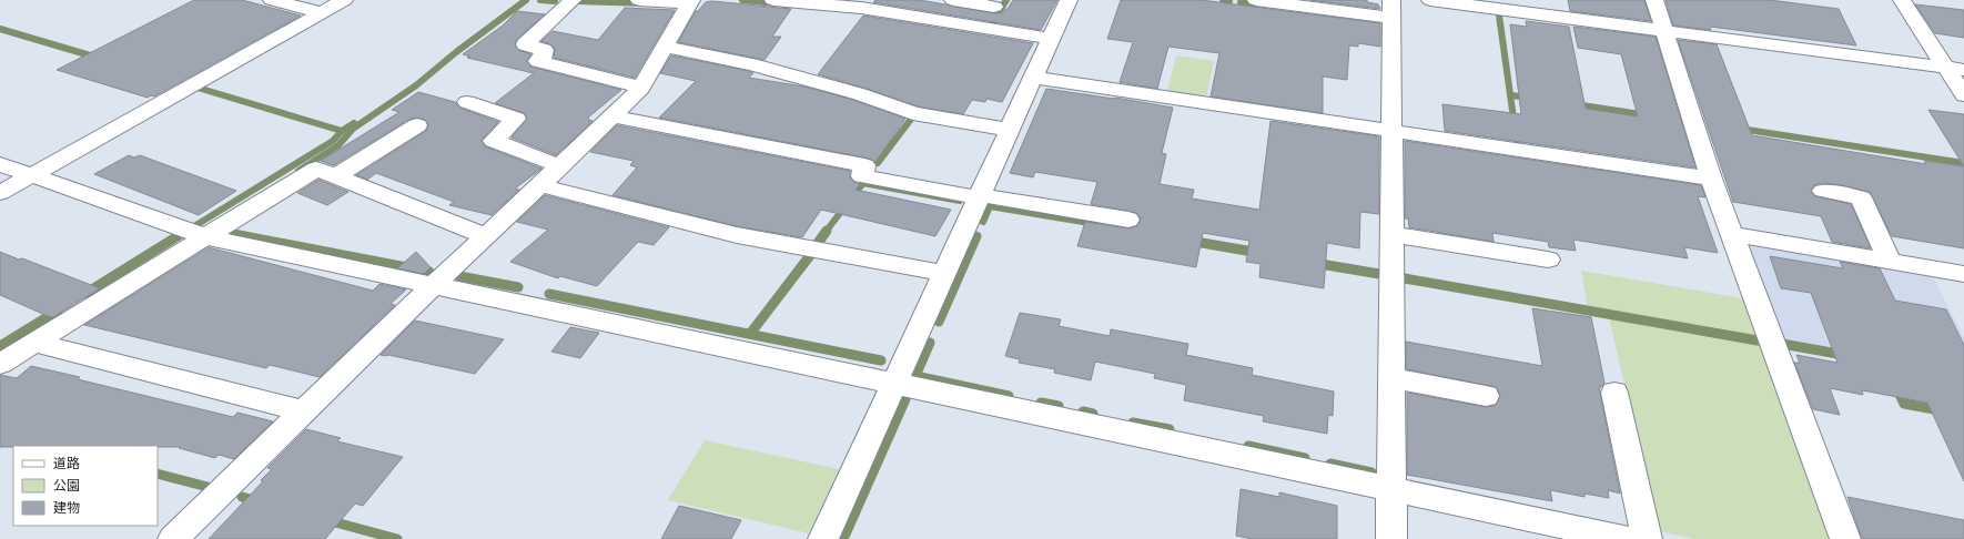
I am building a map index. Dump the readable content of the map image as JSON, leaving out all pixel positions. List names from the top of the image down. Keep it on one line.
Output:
{"legend":["道路","公園","建物"]}
